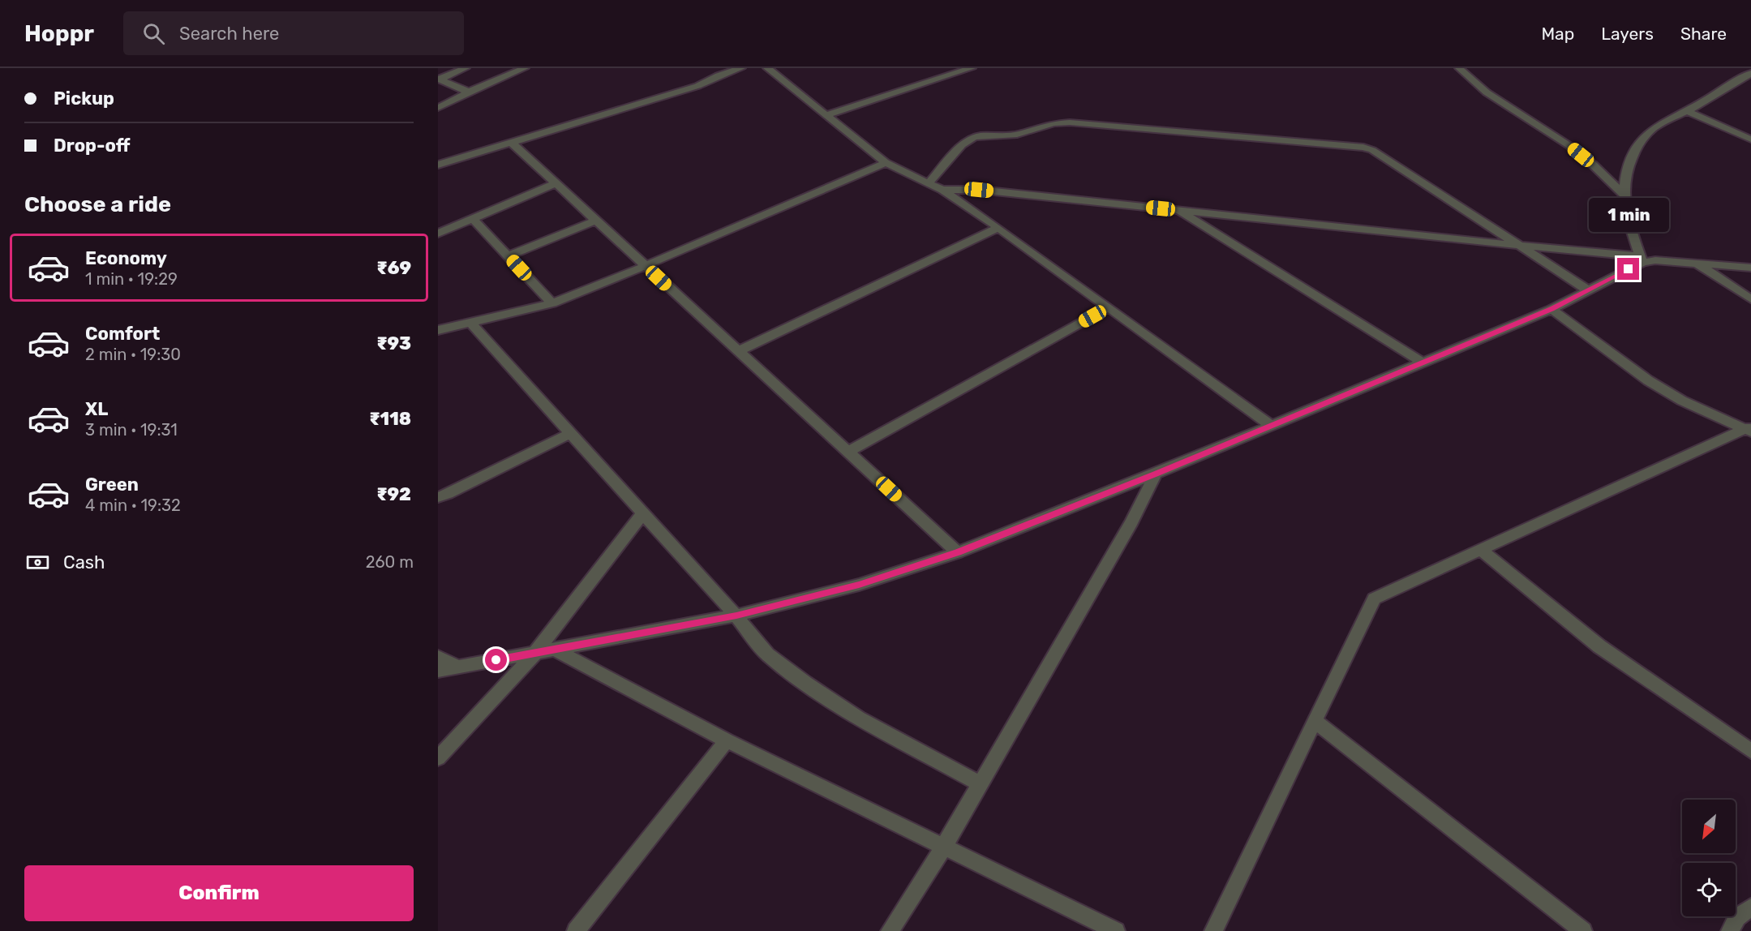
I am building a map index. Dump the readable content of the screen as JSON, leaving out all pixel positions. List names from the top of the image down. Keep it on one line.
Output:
{"north":"bottom left","page":{"header":"Hoppr","search":"Search here","nav":["Map","Layers","Share"],"banner":["Pickup","Drop-off"],"heading":"Choose a ride","bubble":"1 min","list":[{"name":"Economy","note":"1 min · 19:29","value":"₹69"},{"name":"Comfort","note":"2 min · 19:30","value":"₹93"},{"name":"XL","note":"3 min · 19:31","value":"₹118"},{"name":"Green","note":"4 min · 19:32","value":"₹92"}],"pay":["Cash","260 m"],"buttons":"Confirm"}}
